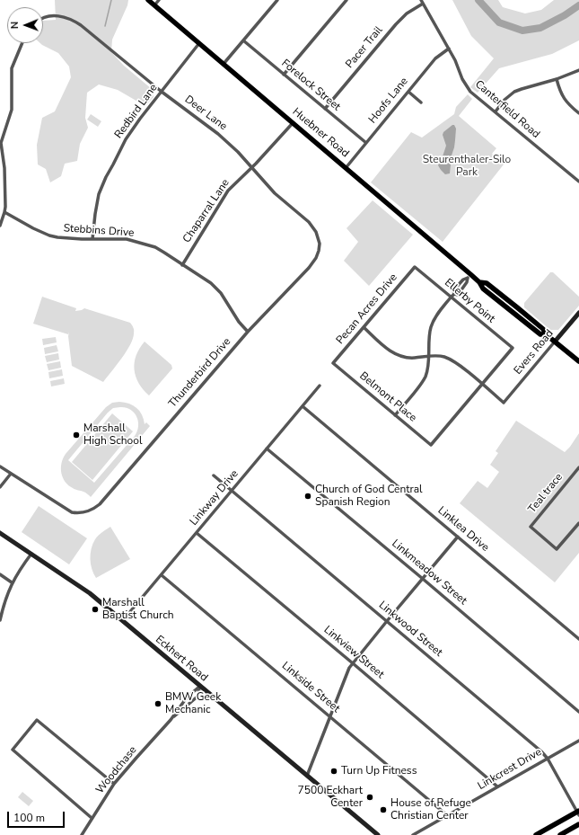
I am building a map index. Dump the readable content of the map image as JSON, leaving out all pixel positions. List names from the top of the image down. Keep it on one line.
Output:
{"streets":{"main road":["Huebner Road","Evers Road","Eckhert Road"],"street":["Pacer Trail","Forelock Street","Hoofs Lane","Canterfield Road","Redbird Lane","Deer Lane","Chaparral Lane","Stebbins Drive","Ellerby Point","Pecan Acres Drive","Thunderbird Drive","Belmont Place","Teal trace","Linkway Drive","Linklea Drive","Linkmeadow Street","Linkwood Street","Linkview Street","Linkside Street","Linkcrest Drive","Woodchase"]},"crossings":[["Pacer Trail","Forelock Street"],["Pacer Trail","Canterfield Road"],["Forelock Street","Hoofs Lane"],["Hoofs Lane","Canterfield Road"],["Hoofs Lane","Huebner Road"],["Redbird Lane","Deer Lane"],["Redbird Lane","Huebner Road"],["Redbird Lane","Stebbins Drive"],["Deer Lane","Chaparral Lane"],["Deer Lane","Thunderbird Drive"],["Huebner Road","Chaparral Lane"],["Huebner Road","Evers Road"],["Chaparral Lane","Stebbins Drive"],["Stebbins Drive","Thunderbird Drive"],["Ellerby Point","Pecan Acres Drive"],["Ellerby Point","Evers Road"],["Ellerby Point","Belmont Place"],["Pecan Acres Drive","Belmont Place"],["Evers Road","Belmont Place"],["Linkway Drive","Linklea Drive"],["Linkway Drive","Linkmeadow Street"],["Linkway Drive","Linkwood Street"],["Linkway Drive","Linkview Street"],["Linkway Drive","Eckhert Road"],["Linkway Drive","Linkside Street"],["Linkwood Street","Linkcrest Drive"],["Linkview Street","Linkcrest Drive"],["Eckhert Road","Woodchase"],["Linkside Street","Linkcrest Drive"]],"parks":["Steurenthaler-Silo Park"],"places":["Marshall High School","Church of God Central Spanish Region","Marshall Baptist Church","BMW Geek Mechanic","Turn Up Fitness","7500 Eckhart Center","House of Refuge Christian Center"],"scale_bar":"100 m","north":"left"}
